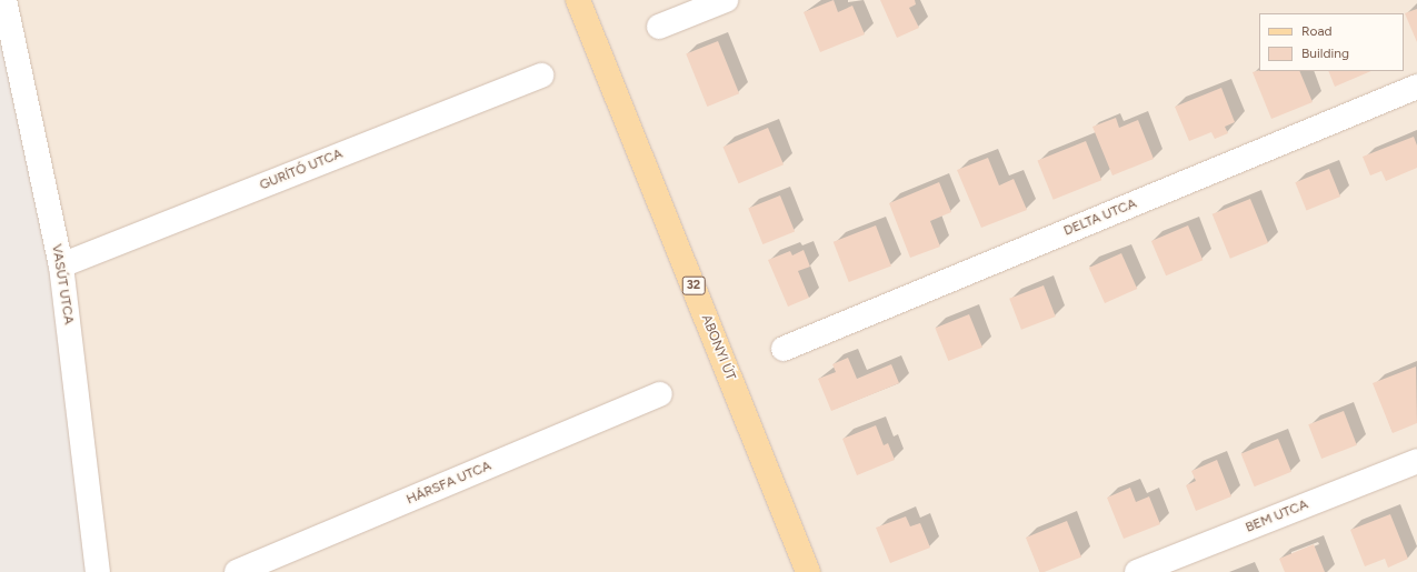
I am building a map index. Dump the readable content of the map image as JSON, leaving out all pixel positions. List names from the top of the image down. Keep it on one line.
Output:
{"streets":{"main road":["32","ABONYI ÚT"],"street":["GURÍTÓ UTCA","DELTA UTCA","VASÚT UTCA","HÁRSFA UTCA","BEM UTCA"]},"crossings":[["GURÍTÓ UTCA","VASÚT UTCA"]],"legend":["Road","Building"]}
